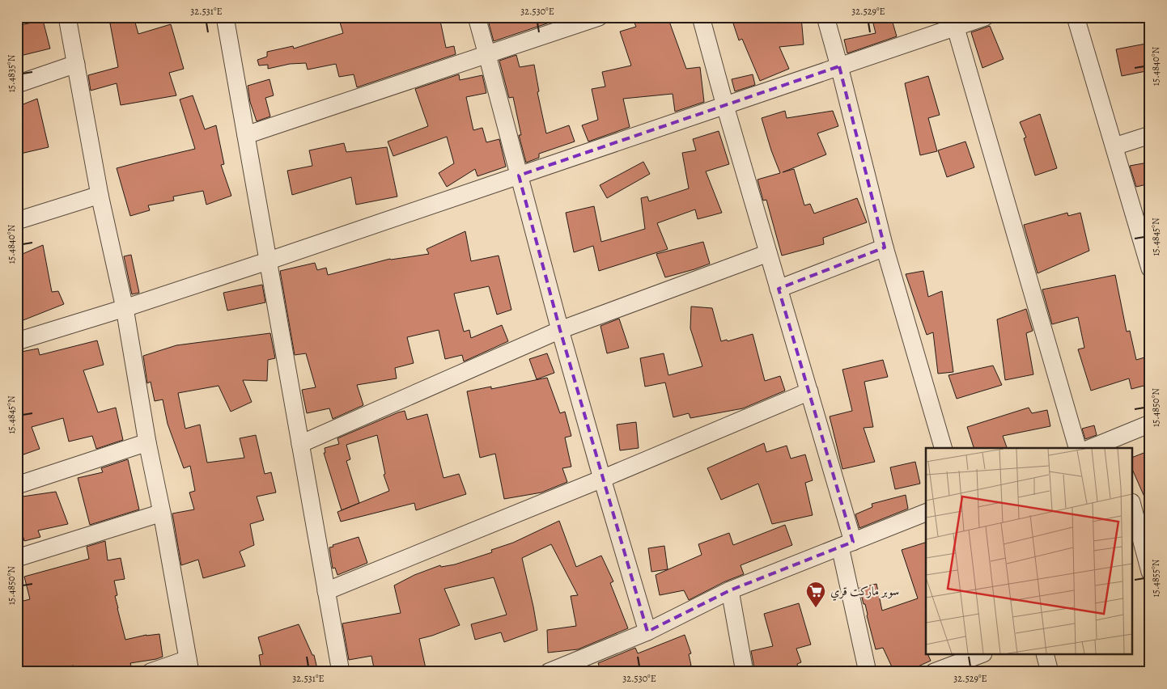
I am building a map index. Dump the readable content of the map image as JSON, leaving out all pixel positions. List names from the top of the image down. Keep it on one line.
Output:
{"places":{"supermarket":["سوبر ماركت قري"]},"coordinates":["32.531°E","32.530°E","32.529°E","15.4840°N","15.4835°N","15.4845°N","15.4850°N","15.4855°N"]}
